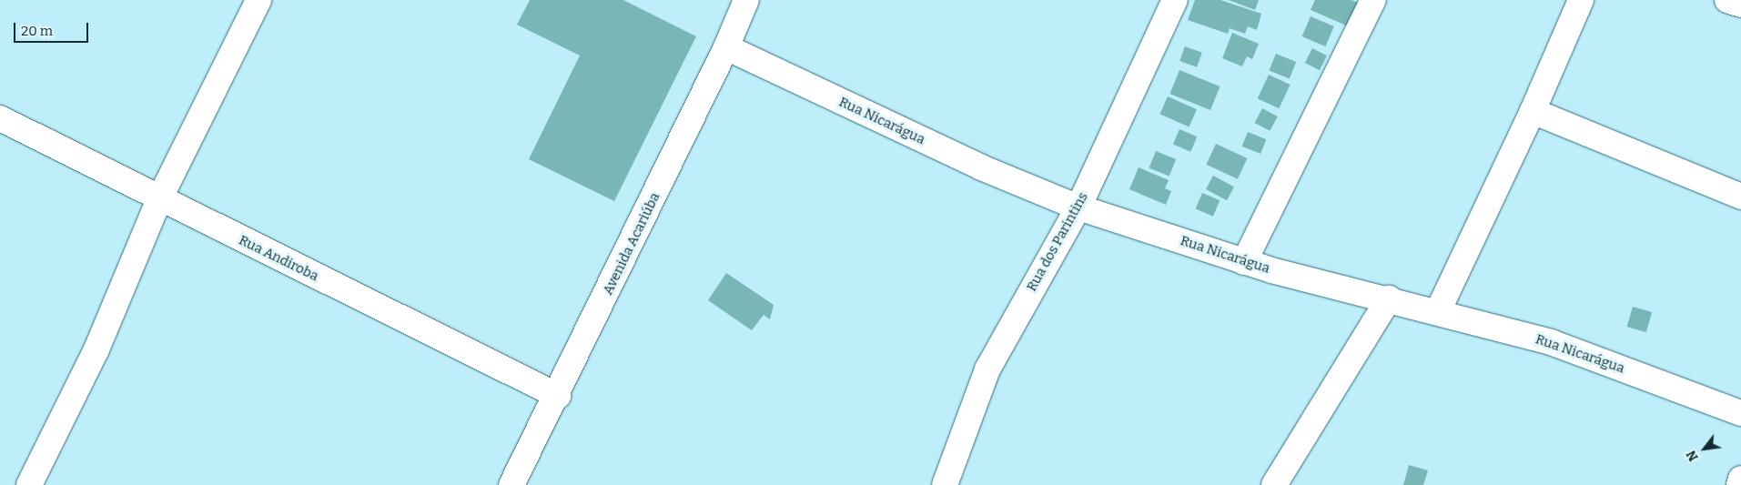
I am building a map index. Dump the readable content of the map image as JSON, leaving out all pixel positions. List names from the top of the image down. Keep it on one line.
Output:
{"streets":{"street":["Rua Nicarágua","Rua dos Parintins","Avenida Acariúba","Rua Andiroba"]},"crossings":[["Rua Nicarágua","Rua dos Parintins"],["Rua Nicarágua","Avenida Acariúba"],["Avenida Acariúba","Rua Andiroba"]],"scale_bar":"20 m","north":"bottom left"}
